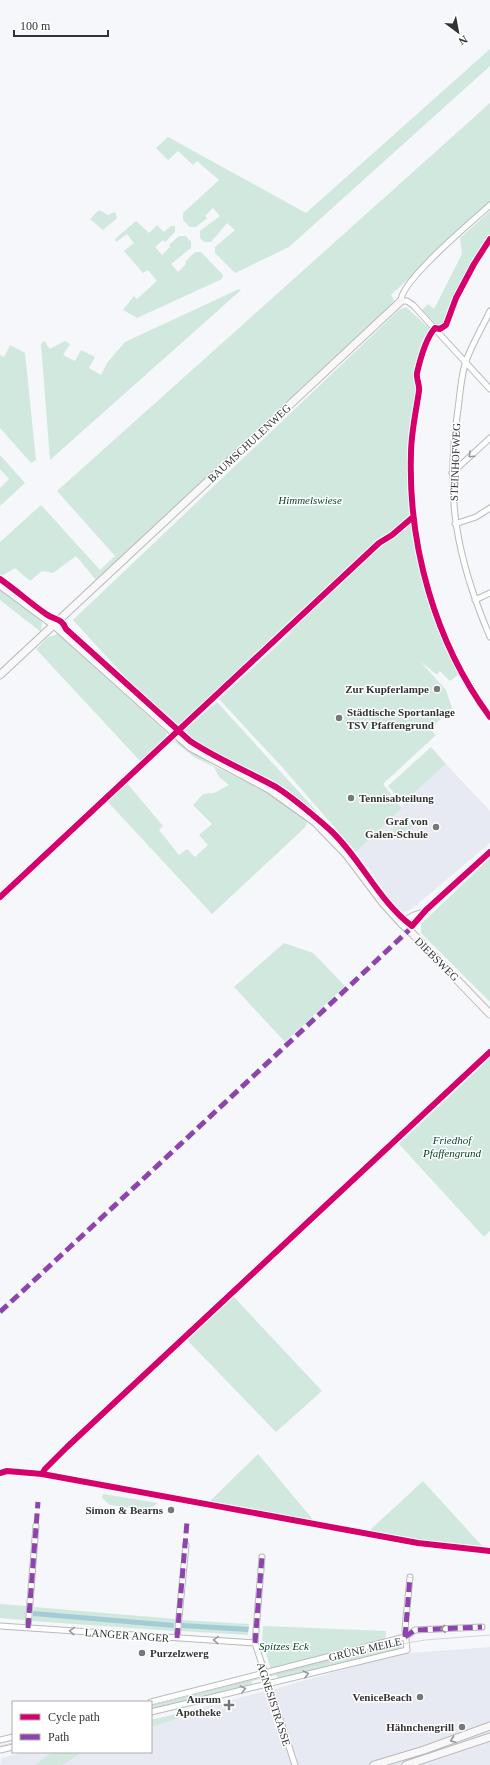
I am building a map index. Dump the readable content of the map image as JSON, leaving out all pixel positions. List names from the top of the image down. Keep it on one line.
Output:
{"streets":{"main road":["BAUMSCHULENWEG","DIEBSWEG"],"street":["STEINHOFWEG","LANGER ANGER","GRÜNE MEILE","AGNESISTRASSE"]},"crossings":[["BAUMSCHULENWEG","DIEBSWEG"],["LANGER ANGER","AGNESISTRASSE"],["GRÜNE MEILE","AGNESISTRASSE"]],"one_way":["LANGER ANGER"],"parks":["Himmelswiese","Friedhof Pfaffengrund","Spitzes Eck"],"places":{"other":["Zur Kupferlampe","Städtische Sportanlage TSV Pfaffengrund","Tennisabteilung","Graf von Galen-Schule","Simon & Bearns","Purzelzwerg","VeniceBeach","Hähnchengrill"],"health":["Aurum Apotheke"]},"legend":["Cycle path","Path"],"scale_bar":"100 m","north":"bottom right"}
